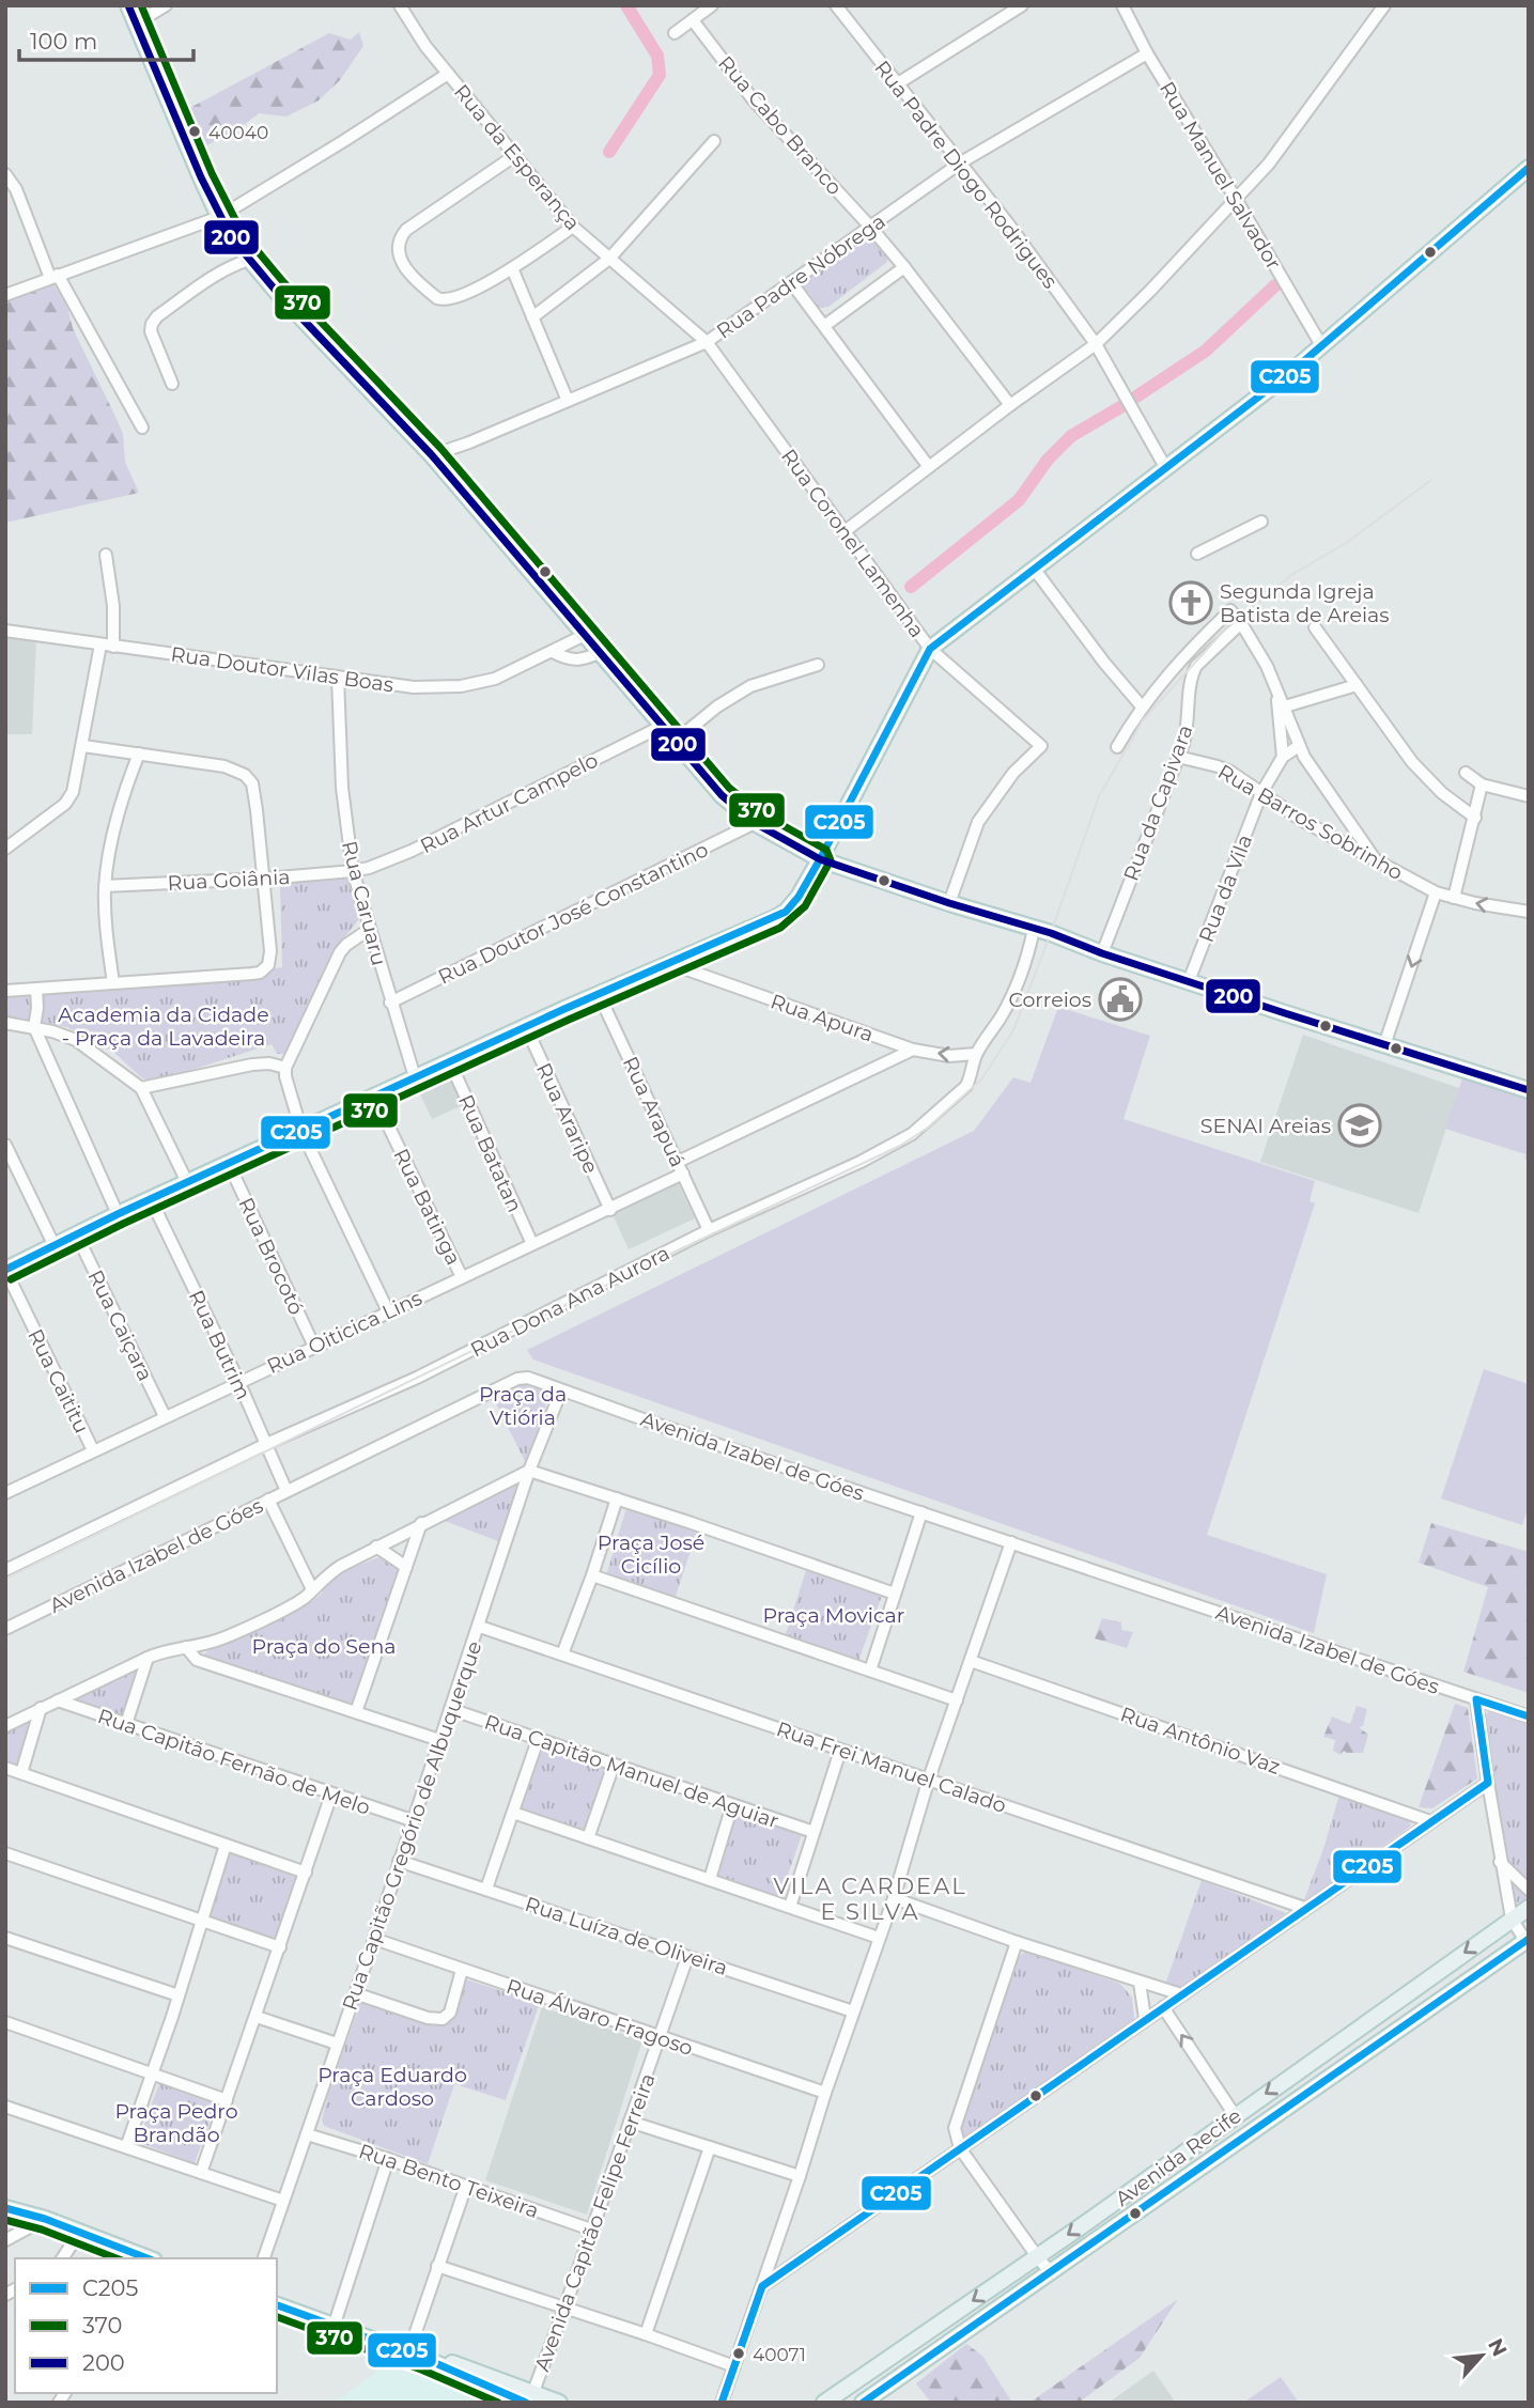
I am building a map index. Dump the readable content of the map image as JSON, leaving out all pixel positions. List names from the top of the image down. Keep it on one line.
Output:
{"streets":{"main road":["Avenida Recife"],"street":["Rua Cabo Branco","Rua da Esperança","Rua Padre Diogo Rodrigues","Rua Manuel Salvador","Rua Padre Nóbrega","Rua Coronel Lamenha","Rua Doutor Vilas Boas","Rua Artur Campelo","Rua da Capivara","Rua Barros Sobrinho","Rua Goiânia","Rua da Vila","Rua Caruaru","Rua Doutor José Constantino","Rua Apura","Rua Arapuá","Rua Araripe","Rua Batatan","Rua Batinga","Rua Brocotó","Rua Dona Ana Aurora","Rua Caiçara","Rua Oiticica Lins","Rua Butrim","Rua Caititu","Avenida Izabel de Góes","Rua Antônio Vaz","Rua Capitão Fernão de Melo","Rua Frei Manuel Calado","Rua Capitão Manuel de Aguiar","Rua Capitão Gregório de Albuquerque","Rua Luíza de Oliveira","Rua Álvaro Fragoso","Rua Bento Teixeira","Avenida Capitão Felipe Ferreira"]},"crossings":[["Rua Cabo Branco","Rua Padre Nóbrega"],["Rua da Esperança","Rua Coronel Lamenha"],["Rua Padre Diogo Rodrigues","Rua Padre Nóbrega"],["Rua Manuel Salvador","Rua Padre Nóbrega"],["Rua Padre Nóbrega","Rua Coronel Lamenha"],["Rua Doutor Vilas Boas","Rua Caruaru"],["Rua Artur Campelo","Rua Goiânia"],["Rua Artur Campelo","Rua Caruaru"],["Rua da Capivara","Rua Barros Sobrinho"],["Rua Barros Sobrinho","Rua da Vila"],["Rua Goiânia","Rua Caruaru"],["Rua Caruaru","Rua Doutor José Constantino"],["Rua Apura","Rua Dona Ana Aurora"],["Rua Apura","Rua Oiticica Lins"],["Rua Arapuá","Rua Dona Ana Aurora"],["Rua Arapuá","Rua Oiticica Lins"],["Rua Araripe","Rua Oiticica Lins"],["Rua Batatan","Rua Oiticica Lins"],["Rua Batinga","Rua Oiticica Lins"],["Rua Brocotó","Rua Oiticica Lins"],["Rua Dona Ana Aurora","Rua Butrim"],["Rua Caiçara","Rua Oiticica Lins"],["Rua Oiticica Lins","Rua Butrim"],["Rua Oiticica Lins","Rua Caititu"],["Rua Butrim","Avenida Izabel de Góes"],["Avenida Izabel de Góes","Rua Capitão Gregório de Albuquerque"],["Rua Capitão Fernão de Melo","Rua Capitão Gregório de Albuquerque"],["Rua Frei Manuel Calado","Rua Capitão Gregório de Albuquerque"],["Rua Capitão Manuel de Aguiar","Rua Capitão Gregório de Albuquerque"],["Rua Capitão Gregório de Albuquerque","Rua Luíza de Oliveira"],["Rua Capitão Gregório de Albuquerque","Rua Álvaro Fragoso"],["Rua Capitão Gregório de Albuquerque","Rua Bento Teixeira"],["Rua Luíza de Oliveira","Avenida Capitão Felipe Ferreira"],["Rua Álvaro Fragoso","Avenida Capitão Felipe Ferreira"],["Rua Bento Teixeira","Avenida Capitão Felipe Ferreira"]],"districts":["VILA CARDEAL E SILVA"],"parks":["Academia da Cidade - Praça da Lavadeira","Praça da Vtiória","Praça José Cicílio","Praça Movicar","Praça do Sena","Praça Eduardo Cardoso","Praça Pedro Brandão"],"places":{"other":["40040","40071"],"church":["Segunda Igreja Batista de Areias"],"public building":["Correios"],"school or university":["SENAI Areias"]},"lines":["transit line 370","transit line 200","transit line C205"],"legend":["C205","370","200"],"scale_bar":"100 m","north":"top right"}
